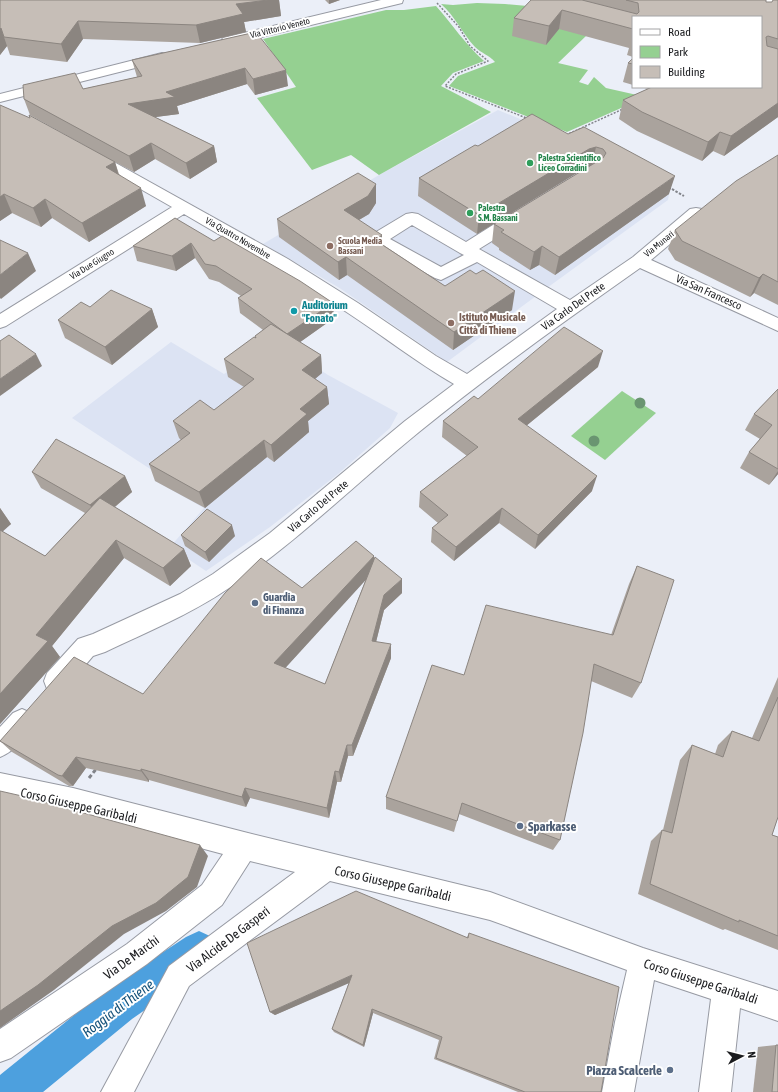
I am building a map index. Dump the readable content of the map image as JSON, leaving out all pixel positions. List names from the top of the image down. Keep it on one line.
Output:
{"streets":{"street":["Via Vittorio Veneto","Via Quattro Novembre","Via Munari","Via Due Giugno","Via San Francesco","Via Carlo Del Prete","Corso Giuseppe Garibaldi","Via Alcide De Gasperi","Via De Marchi"]},"crossings":[["Via Quattro Novembre","Via Due Giugno"],["Via Quattro Novembre","Via Carlo Del Prete"],["Via Munari","Via San Francesco"],["Via Munari","Via Carlo Del Prete"],["Via San Francesco","Via Carlo Del Prete"],["Corso Giuseppe Garibaldi","Via Alcide De Gasperi"],["Corso Giuseppe Garibaldi","Via De Marchi"]],"water":["Roggia di Thiene"],"places":["Palestra Scientifico Liceo Corradini","Palestra S.M. Bassani","Scuola Media Bassani","Auditorium \"Fonato\"","Istituto Musicale Città di Thiene","Guardia di Finanza","Sparkasse","Piazza Scalcerle"],"legend":["Road","Park","Building"],"north":"right"}
